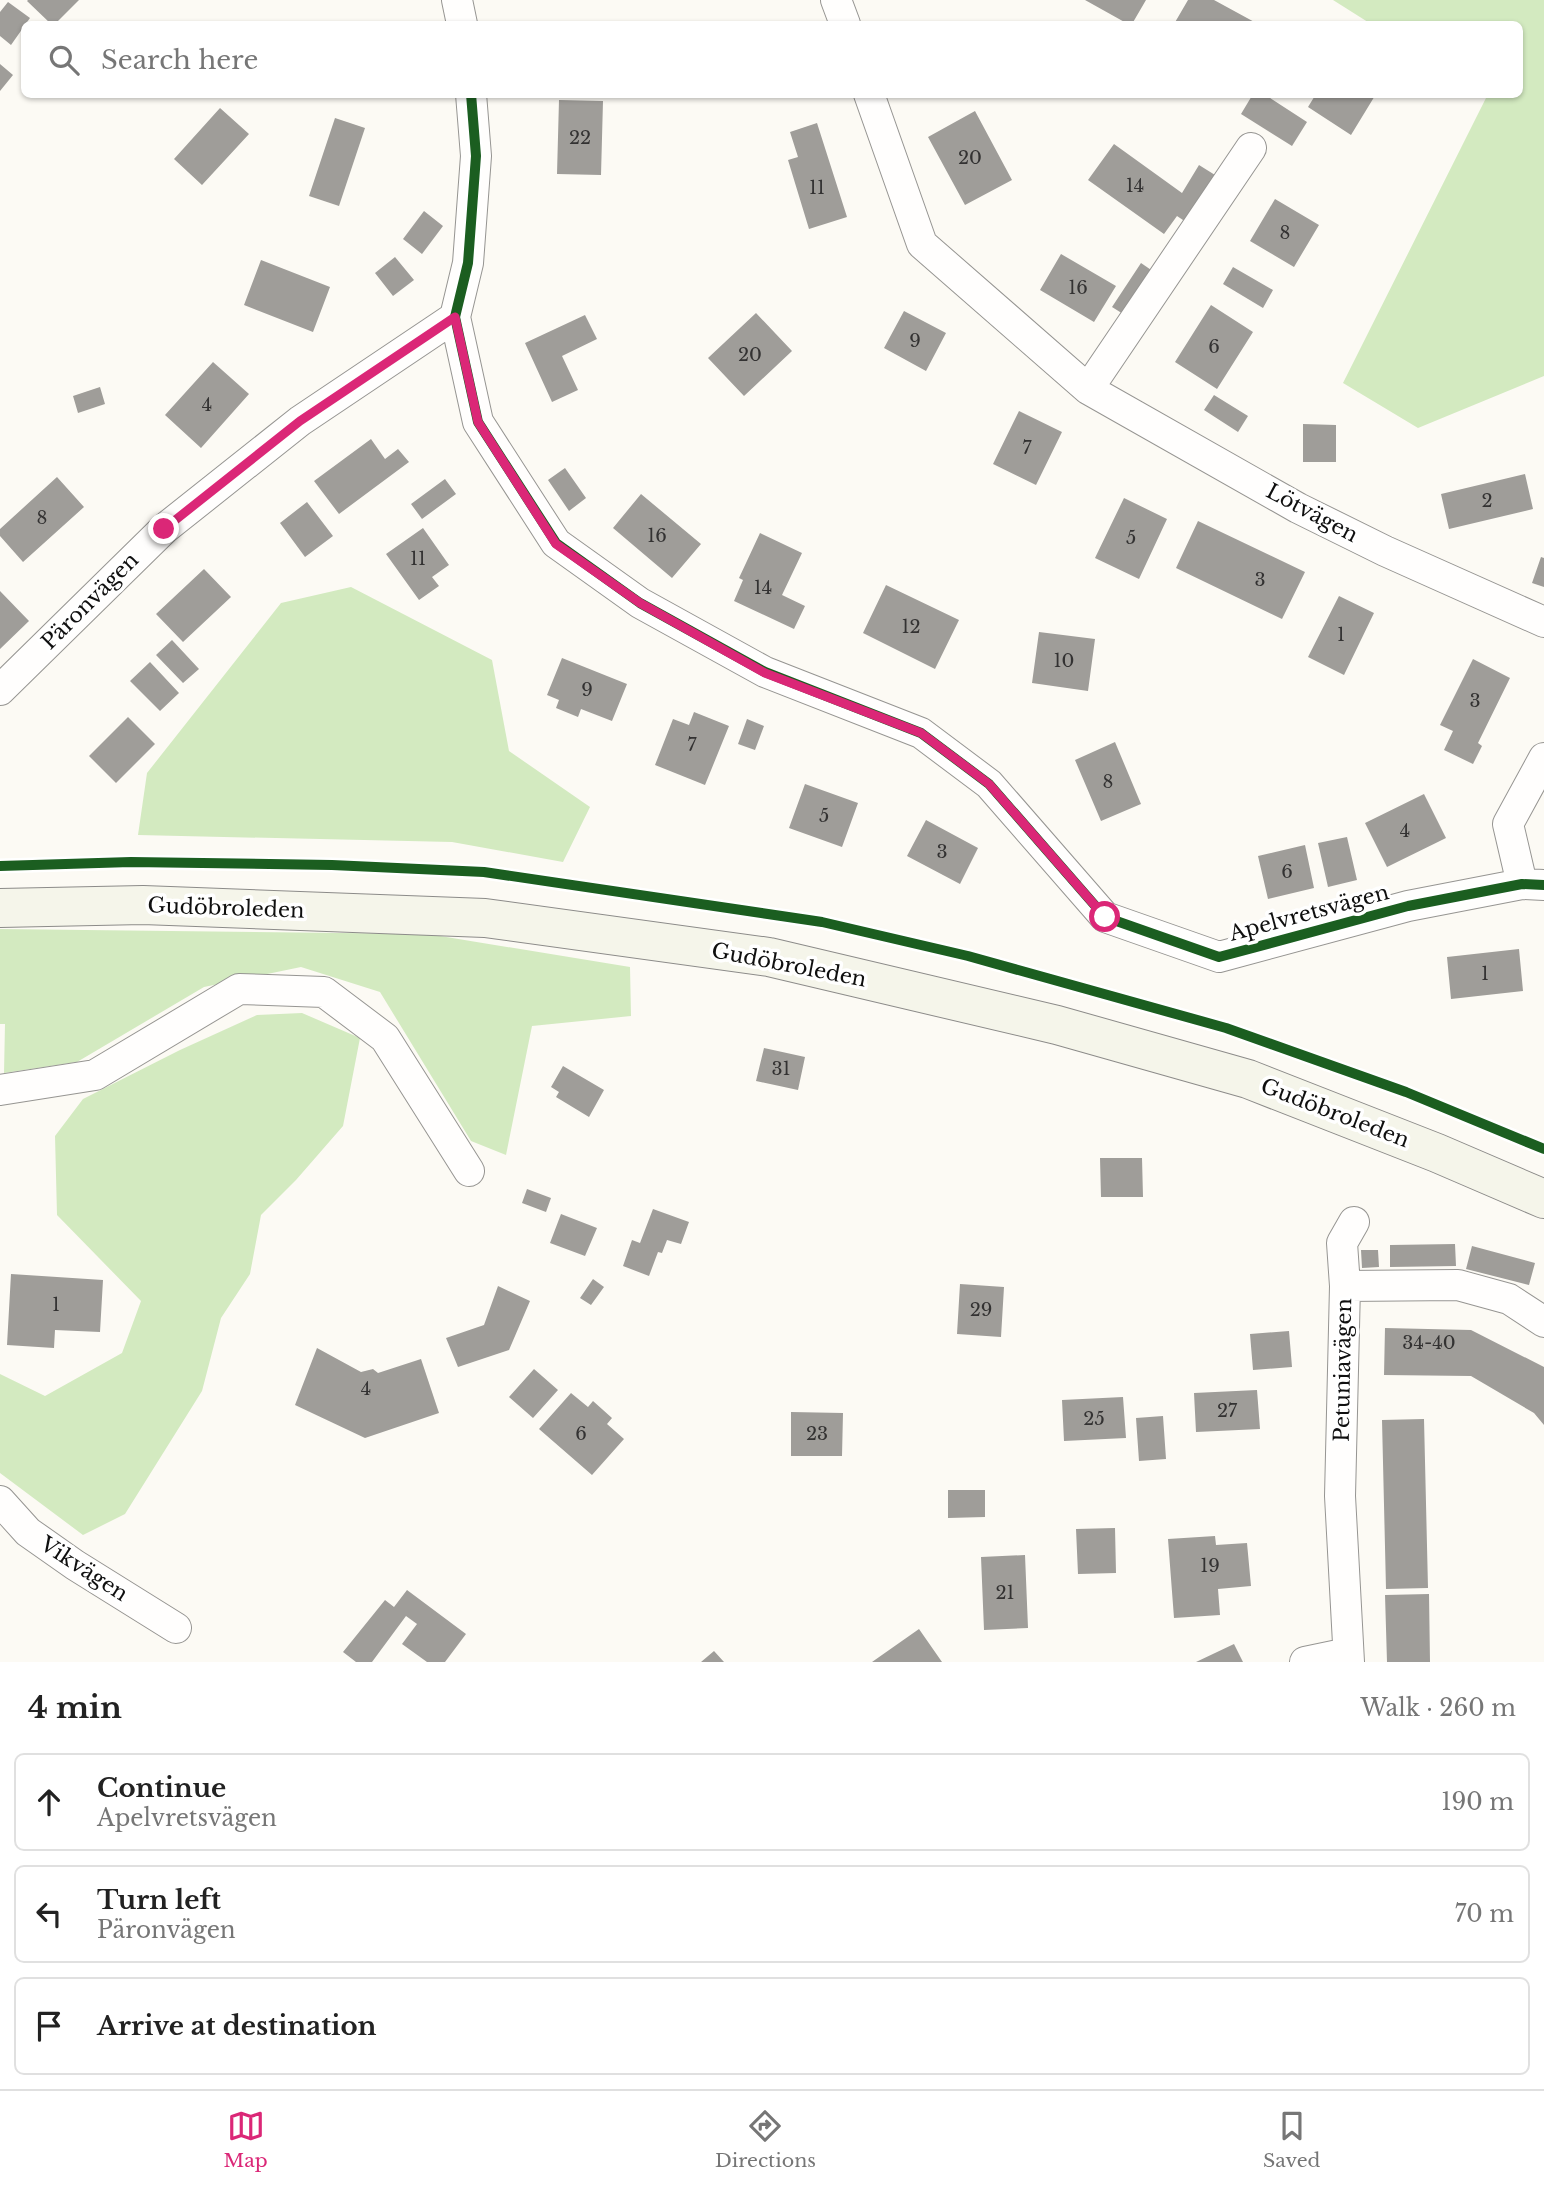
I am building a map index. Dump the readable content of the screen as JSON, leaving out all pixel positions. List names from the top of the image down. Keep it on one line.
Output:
{"streets":{"main road":["Gudöbroleden"],"street":["Lötvägen","Päronvägen","Apelvretsvägen","Petuniavägen","Vikvägen"]},"crossings":[["Päronvägen","Apelvretsvägen"]],"house_numbers":["22","20","14","11","8","16","9","6","20","4","7","2","8","16","5","11","3","14","12","1","10","9","3","7","8","5","4","3","6","1","31","1","29","34-40","4","27","25","6","23","19","21"],"page":{"search":"Search here","heading":["4 min","Walk · 260 m"],"list":[["Continue","Apelvretsvägen","190 m"],["Turn left","Päronvägen","70 m"],"Arrive at destination"],"nav":["Map","Directions","Saved"]}}
